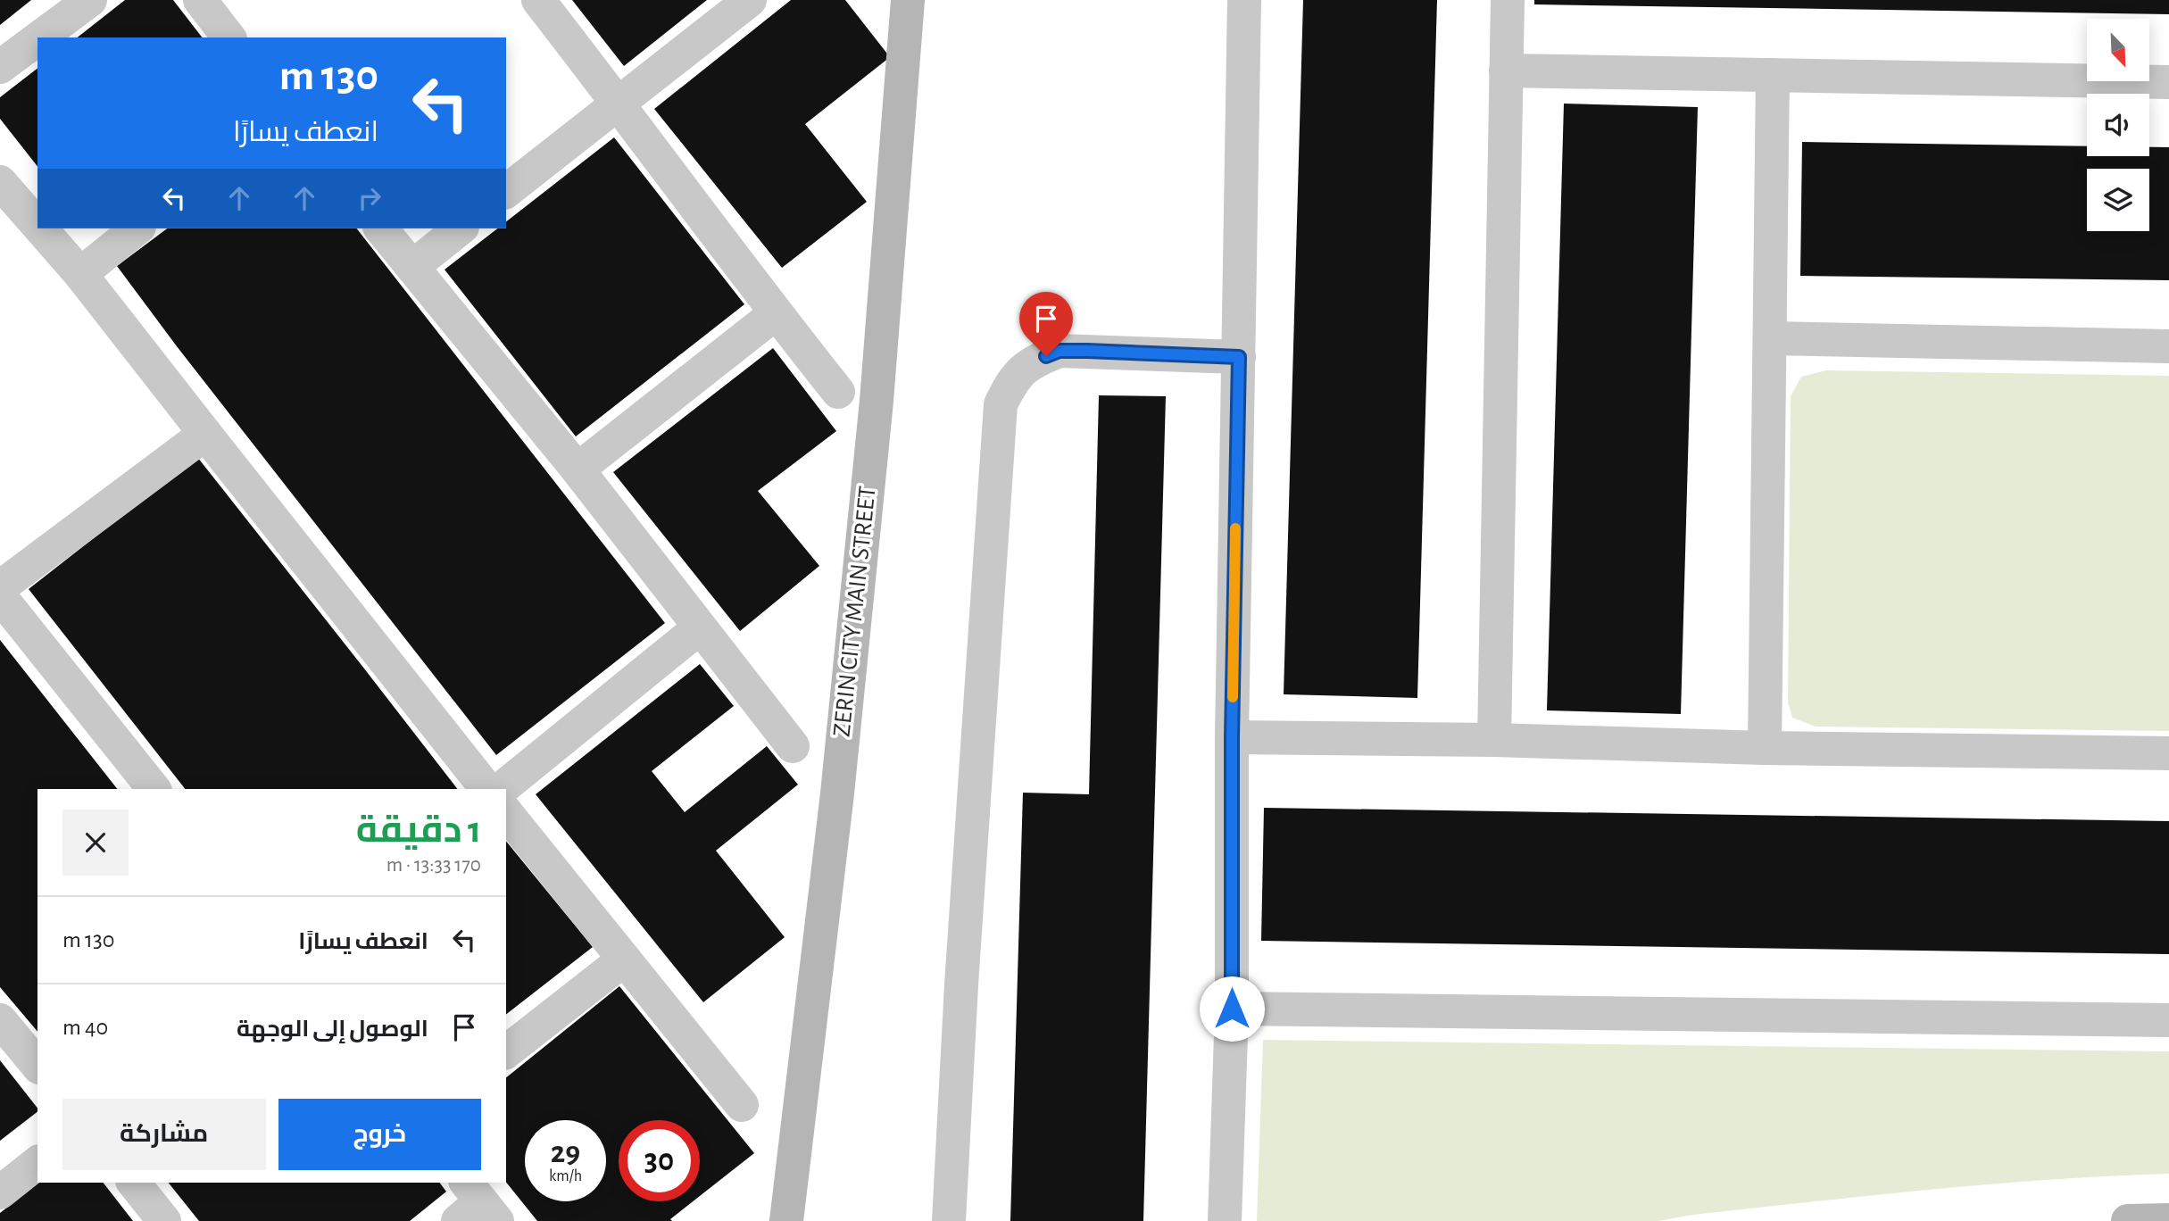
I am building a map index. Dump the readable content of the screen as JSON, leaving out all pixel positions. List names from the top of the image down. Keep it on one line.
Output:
{"streets":{"street":["ZERIN CITY MAIN STREET"]},"north":"bottom right","page":{"turn":["130 m","انعطف يسارًا"],"heading":["1 دقيقة","170 m · 13:33"],"list":[{"name":"انعطف يسارًا","value":"130 m"},{"name":"الوصول إلى الوجهة","value":"40 m"}],"buttons":["خروج","مشاركة"],"speed":"29 km/h","limit":"30"}}
